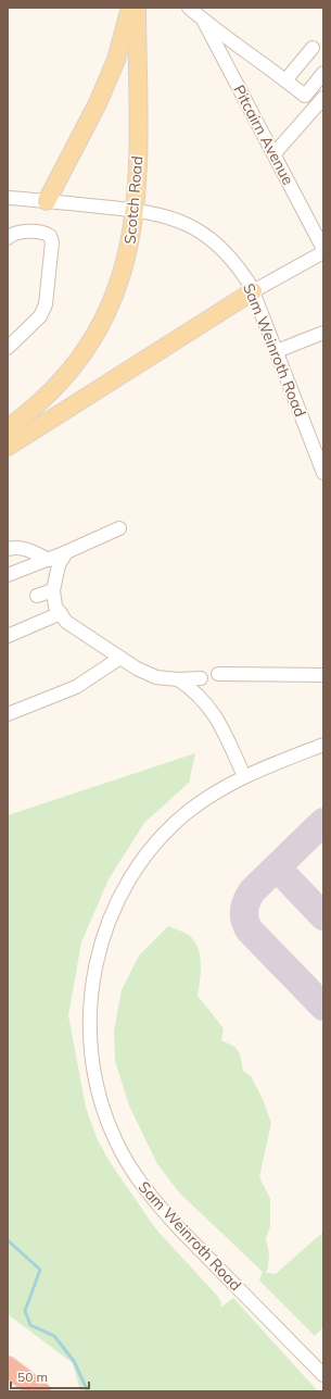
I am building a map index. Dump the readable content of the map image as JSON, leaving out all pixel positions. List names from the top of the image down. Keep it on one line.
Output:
{"streets":{"main road":["Scotch Road"],"street":["Pitcairn Avenue","Sam Weinroth Road"]},"crossings":[["Scotch Road","Sam Weinroth Road"]],"scale_bar":"50 m"}
